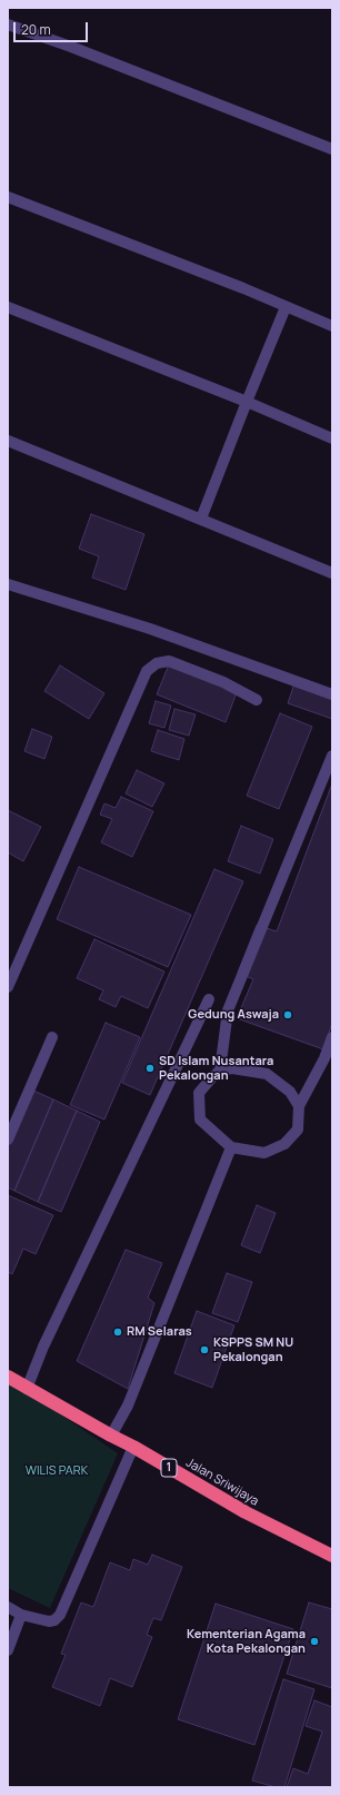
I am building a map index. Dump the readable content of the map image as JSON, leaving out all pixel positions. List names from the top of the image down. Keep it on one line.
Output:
{"streets":{"highway":["1","Jalan Sriwijaya"]},"parks":["WILIS PARK"],"places":["Gedung Aswaja","SD Islam Nusantara Pekalongan","RM Selaras","KSPPS SM NU Pekalongan","Kementerian Agama Kota Pekalongan"],"scale_bar":"20 m"}
